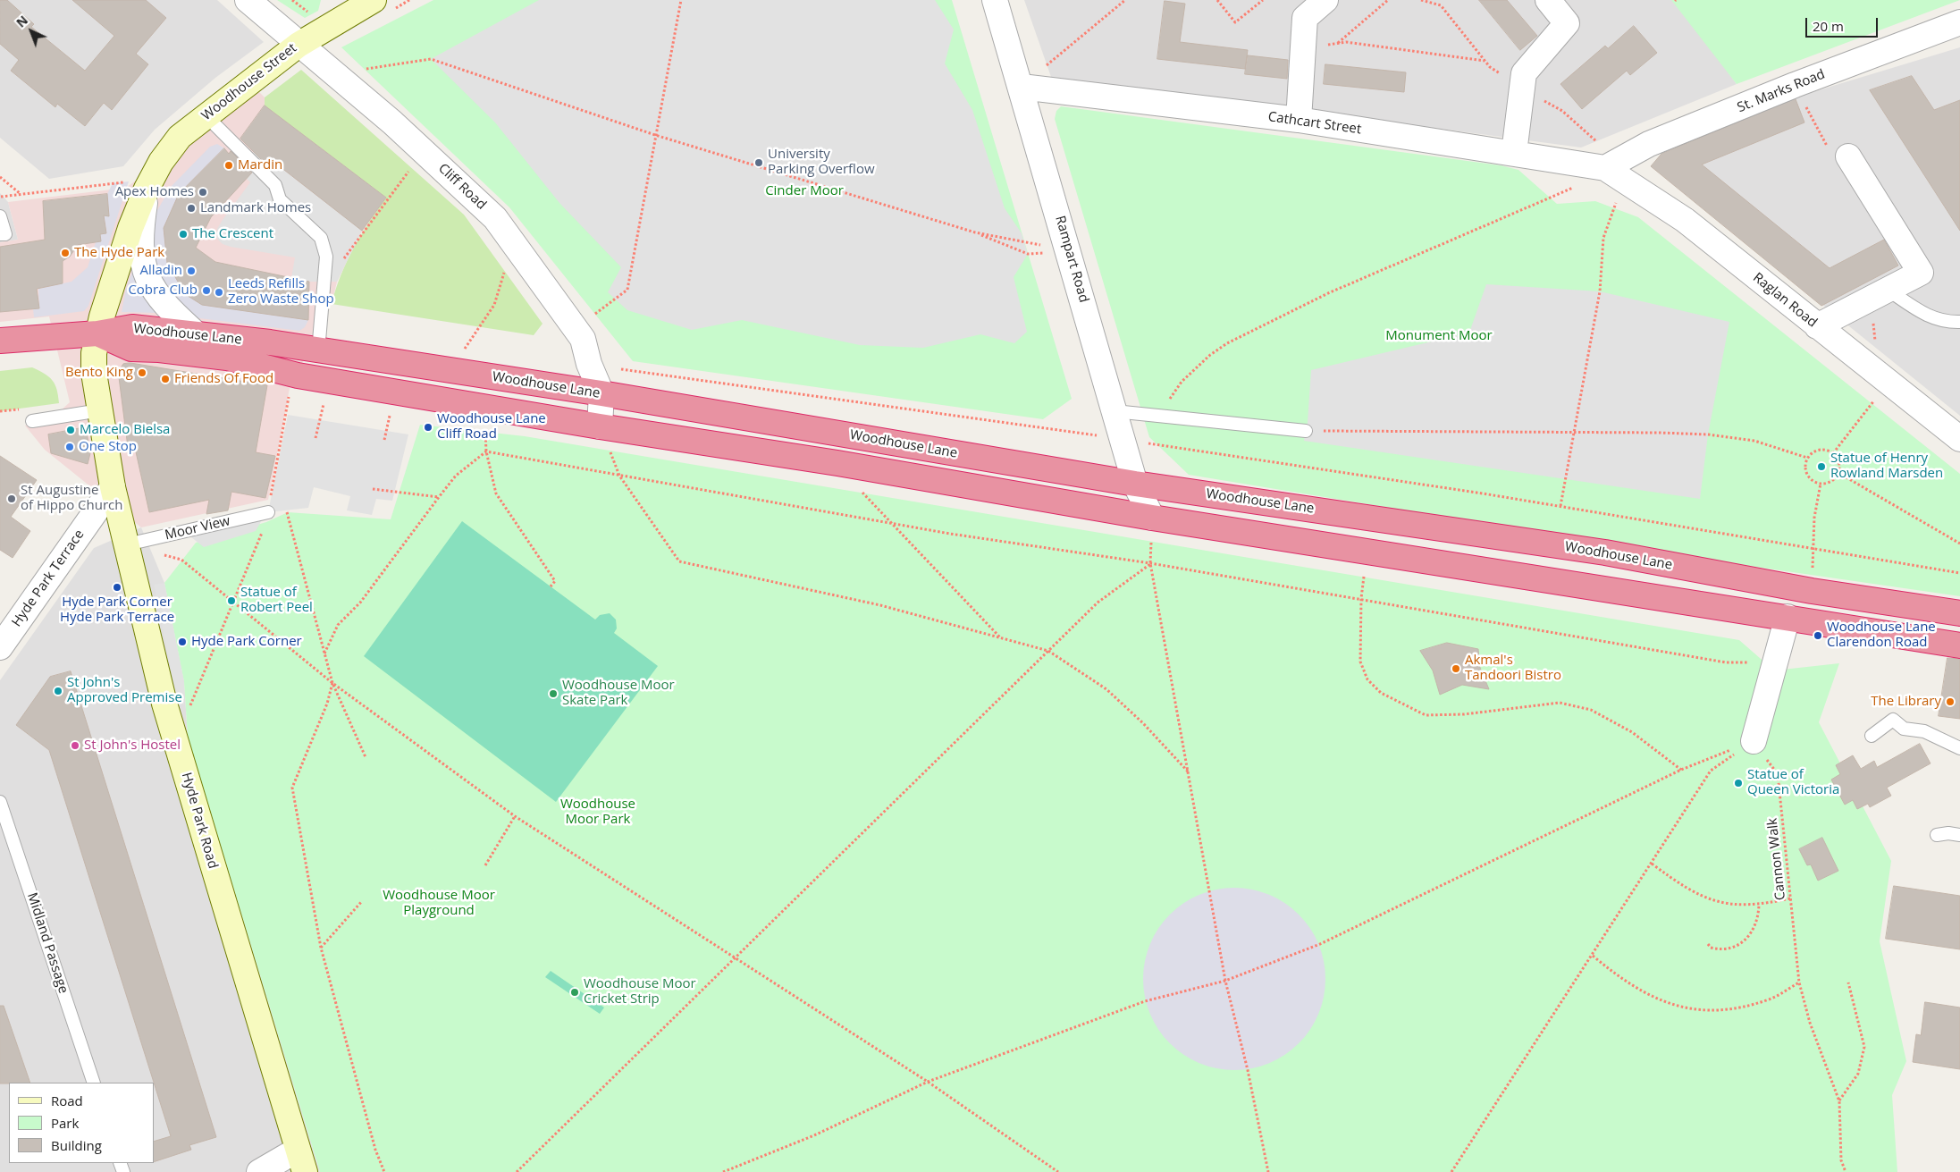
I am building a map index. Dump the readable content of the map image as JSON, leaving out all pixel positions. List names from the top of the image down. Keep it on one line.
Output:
{"streets":{"highway":["Woodhouse Lane"],"street":["Woodhouse Street","St. Marks Road","Cathcart Street","Cliff Road","Rampart Road","Raglan Road","Hyde Park Terrace","Hyde Park Road"],"lane":["Moor View","Midland Passage"],"path":["Cannon Walk"]},"crossings":[["Woodhouse Street","Cliff Road"],["Woodhouse Street","Woodhouse Lane"],["Woodhouse Street","Hyde Park Road"],["St. Marks Road","Cathcart Street"],["St. Marks Road","Raglan Road"],["Cathcart Street","Rampart Road"],["Cathcart Street","Raglan Road"],["Cliff Road","Woodhouse Lane"],["Rampart Road","Woodhouse Lane"],["Woodhouse Lane","Hyde Park Road"],["Moor View","Hyde Park Road"],["Hyde Park Terrace","Hyde Park Road"]],"parks":["Cinder Moor","Monument Moor","Woodhouse Moor Park","Woodhouse Moor Playground"],"places":["University Parking Overflow","Mardin","Apex Homes","Landmark Homes","The Crescent","The Hyde Park","Alladin","Cobra Club","Leeds Refills Zero Waste Shop","Bento King","Friends Of Food","Woodhouse Lane Cliff Road","Marcelo Bielsa","One Stop","Statue of Henry Rowland Marsden","St Augustine of Hippo Church","Hyde Park Corner Hyde Park Terrace","Statue of Robert Peel","Woodhouse Lane Clarendon Road","Hyde Park Corner","Akmal's Tandoori Bistro","St John's Approved Premise","Woodhouse Moor Skate Park","The Library","St John's Hostel","Statue of Queen Victoria","Woodhouse Moor Cricket Strip"],"legend":["Road","Park","Building"],"scale_bar":"20 m","north":"top left"}
